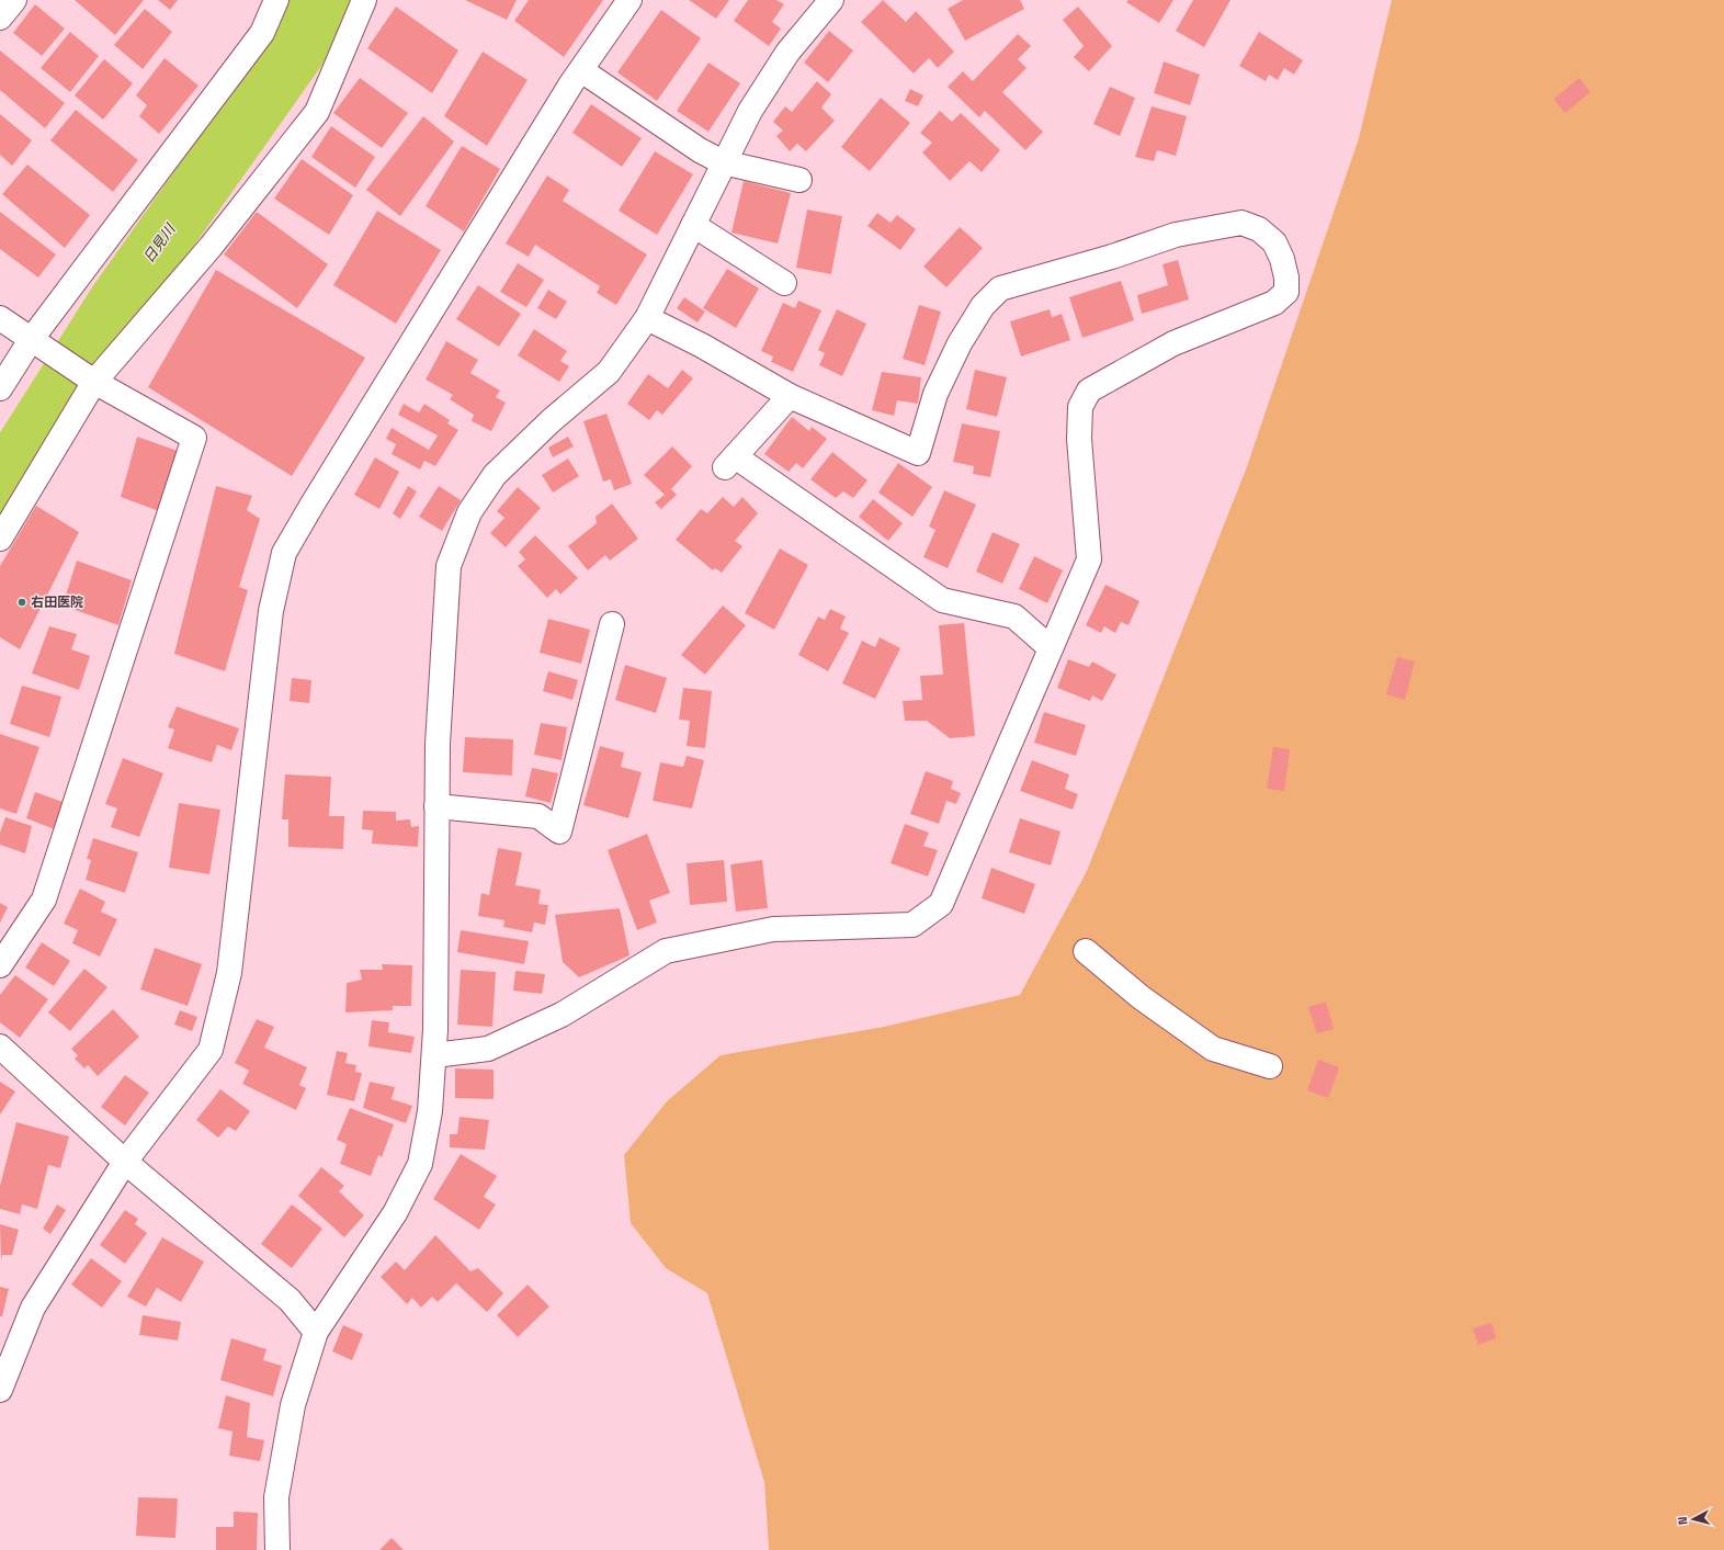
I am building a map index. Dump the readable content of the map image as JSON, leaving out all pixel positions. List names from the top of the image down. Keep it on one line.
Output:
{"water":["日見川"],"places":["右田医院"],"north":"left"}
